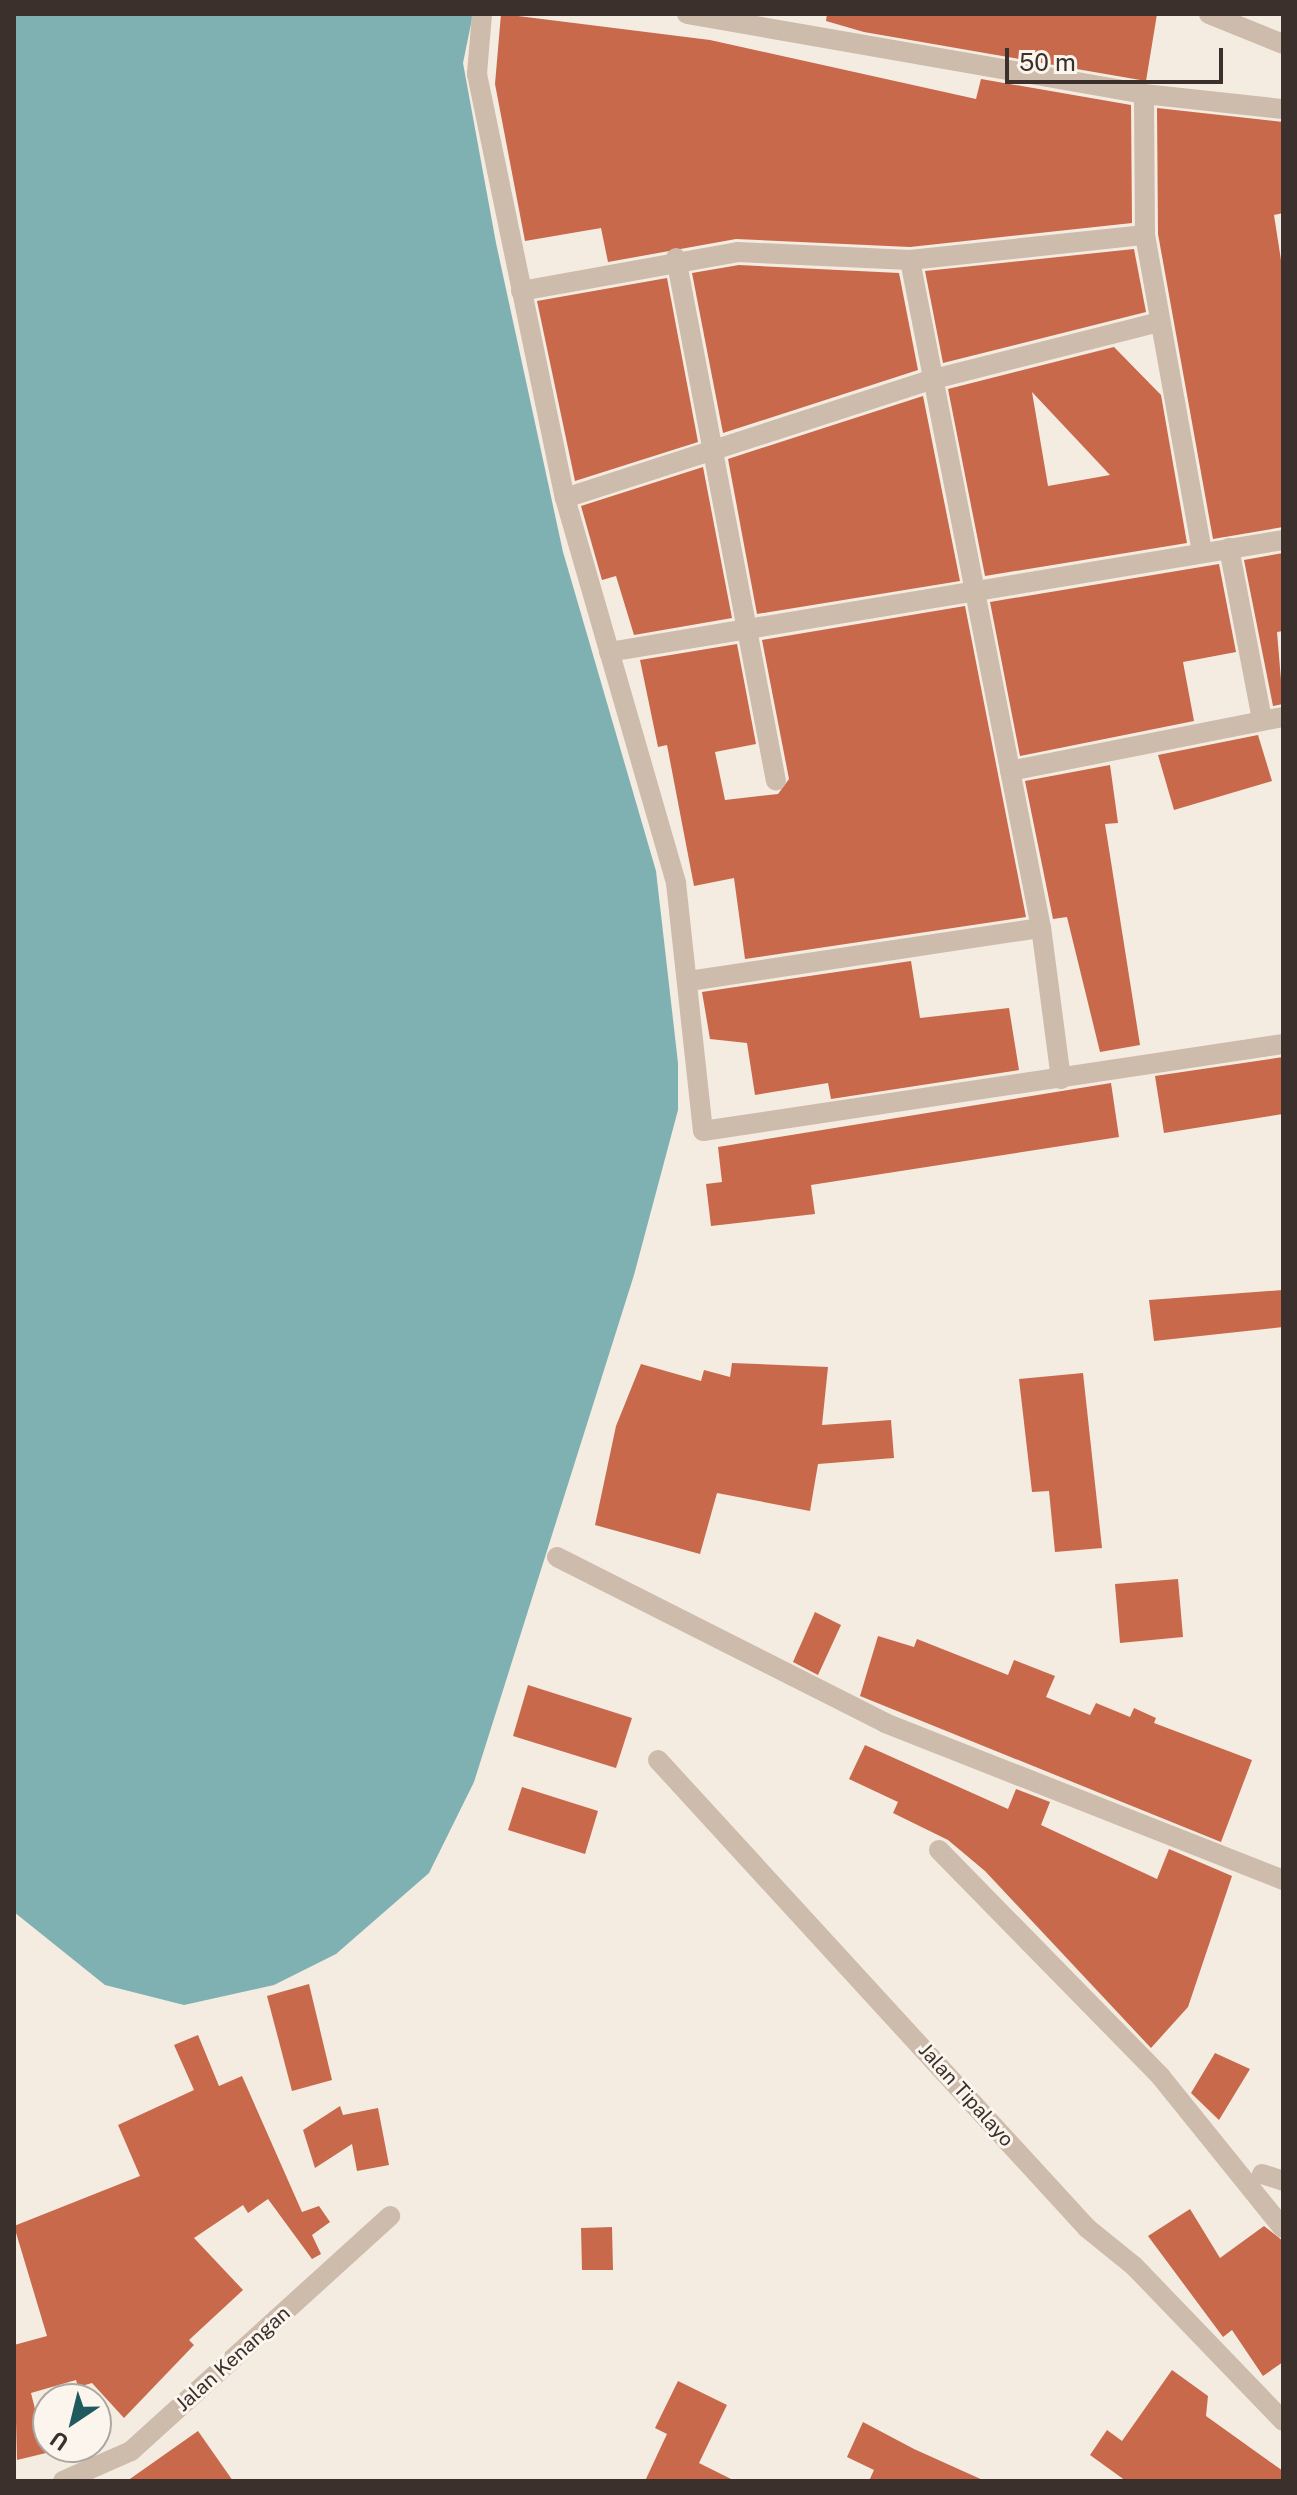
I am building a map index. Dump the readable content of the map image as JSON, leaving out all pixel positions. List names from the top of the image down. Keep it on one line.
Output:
{"streets":{"street":["Jalan Tipalayo","Jalan Kenangan"]},"scale_bar":"50 m","north":"bottom left"}
